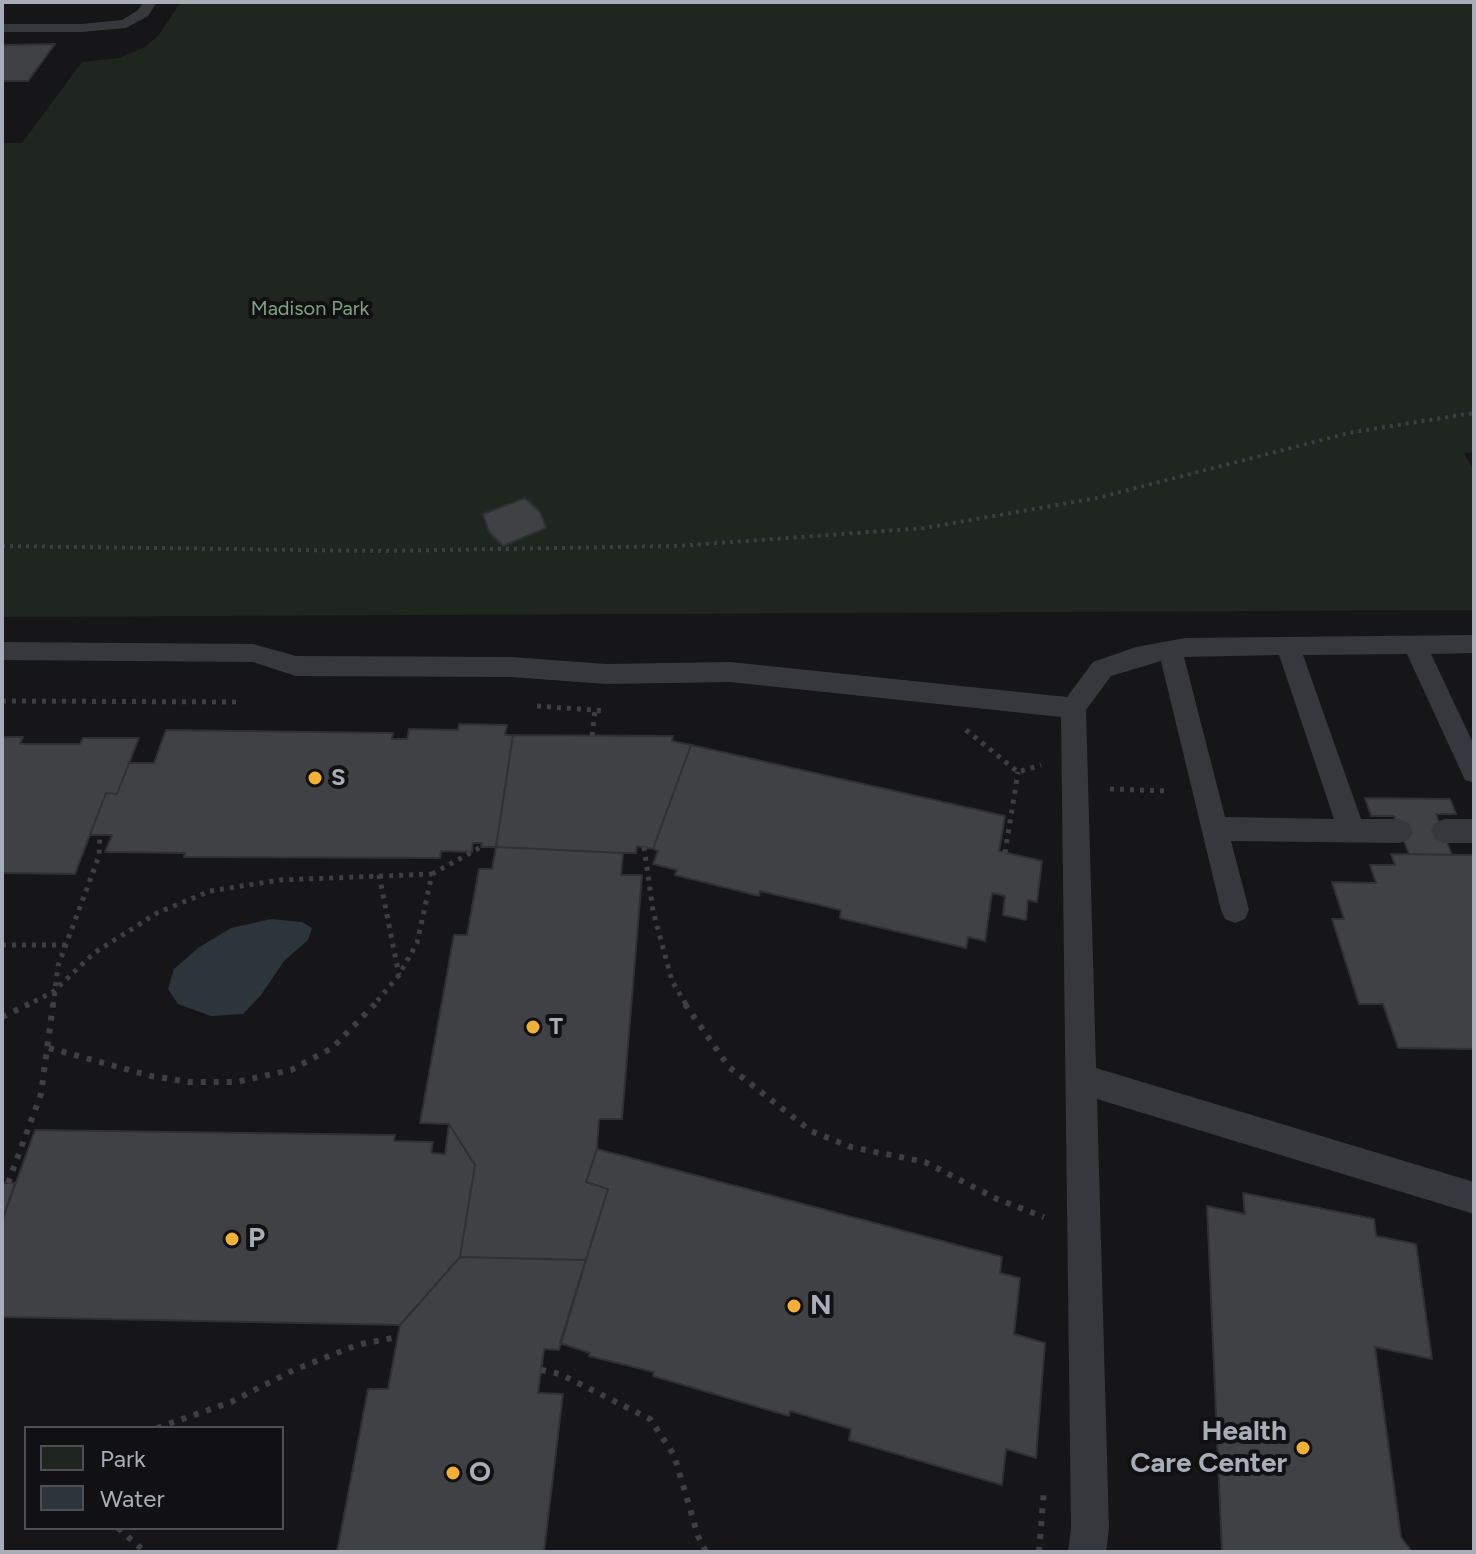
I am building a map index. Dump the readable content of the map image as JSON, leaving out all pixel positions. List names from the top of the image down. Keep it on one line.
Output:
{"parks":["Madison Park"],"places":["S","T","P","N","Health Care Center","O"],"legend":["Park","Water"]}
